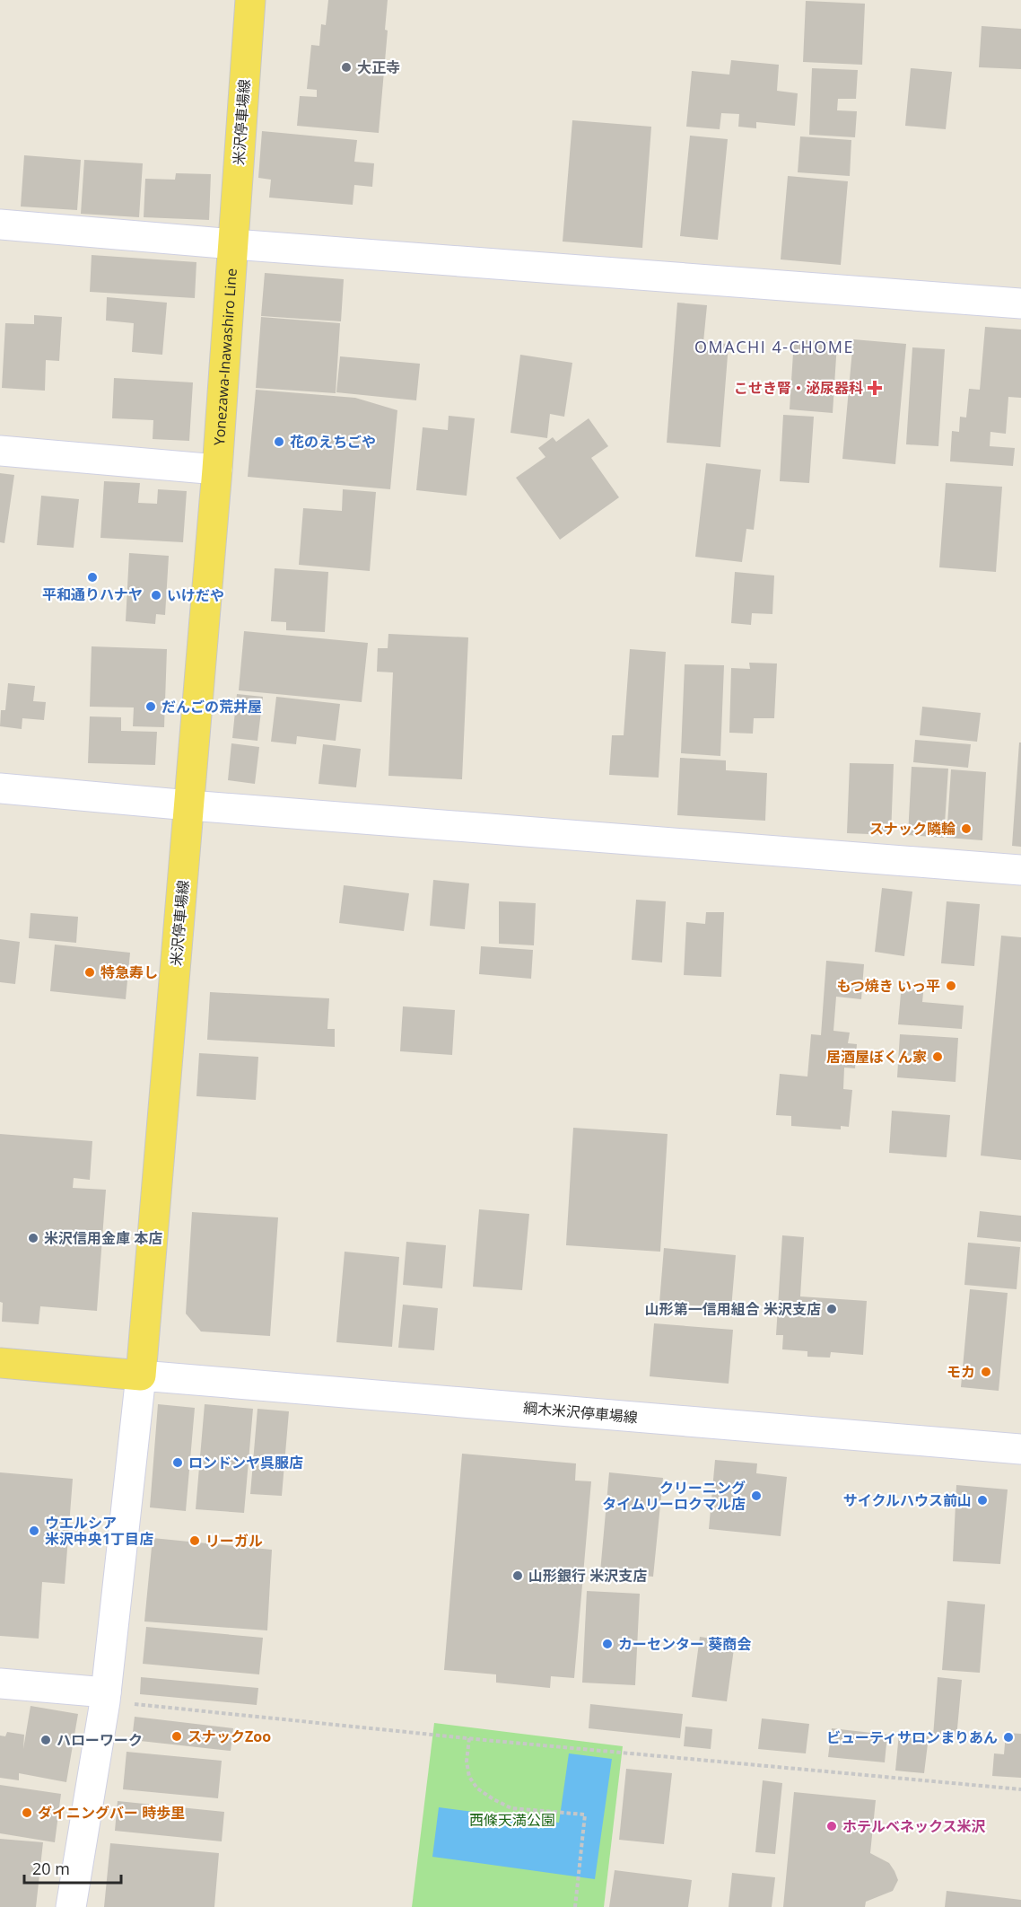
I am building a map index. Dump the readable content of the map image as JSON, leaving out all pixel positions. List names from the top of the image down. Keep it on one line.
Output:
{"streets":{"main road":["米沢停車場線","Yonezawa-Inawashiro Line"],"street":["綱木米沢停車場線"]},"crossings":[["米沢停車場線","Yonezawa-Inawashiro Line"],["米沢停車場線","綱木米沢停車場線"]],"districts":["OMACHI 4-CHOME"],"parks":["西條天満公園"],"places":{"other":["大正寺","花のえちごや","平和通りハナヤ","いけだや","だんごの荒井屋","スナック隣輪","特急寿し","もつ焼き いっ平","居酒屋ぼくん家","米沢信用金庫 本店","山形第一信用組合 米沢支店","モカ","ロンドンヤ呉服店","クリーニング タイムリーロクマル店","サイクルハウス前山","ウエルシア 米沢中央1丁目店","リーガル","山形銀行 米沢支店","カーセンター 葵商会","スナックZoo","ビューティサロンまりあん","ハローワーク","ダイニングバー 時歩里","ホテルベネックス米沢"],"health":["こせき腎・泌尿器科"]},"scale_bar":"20 m"}
